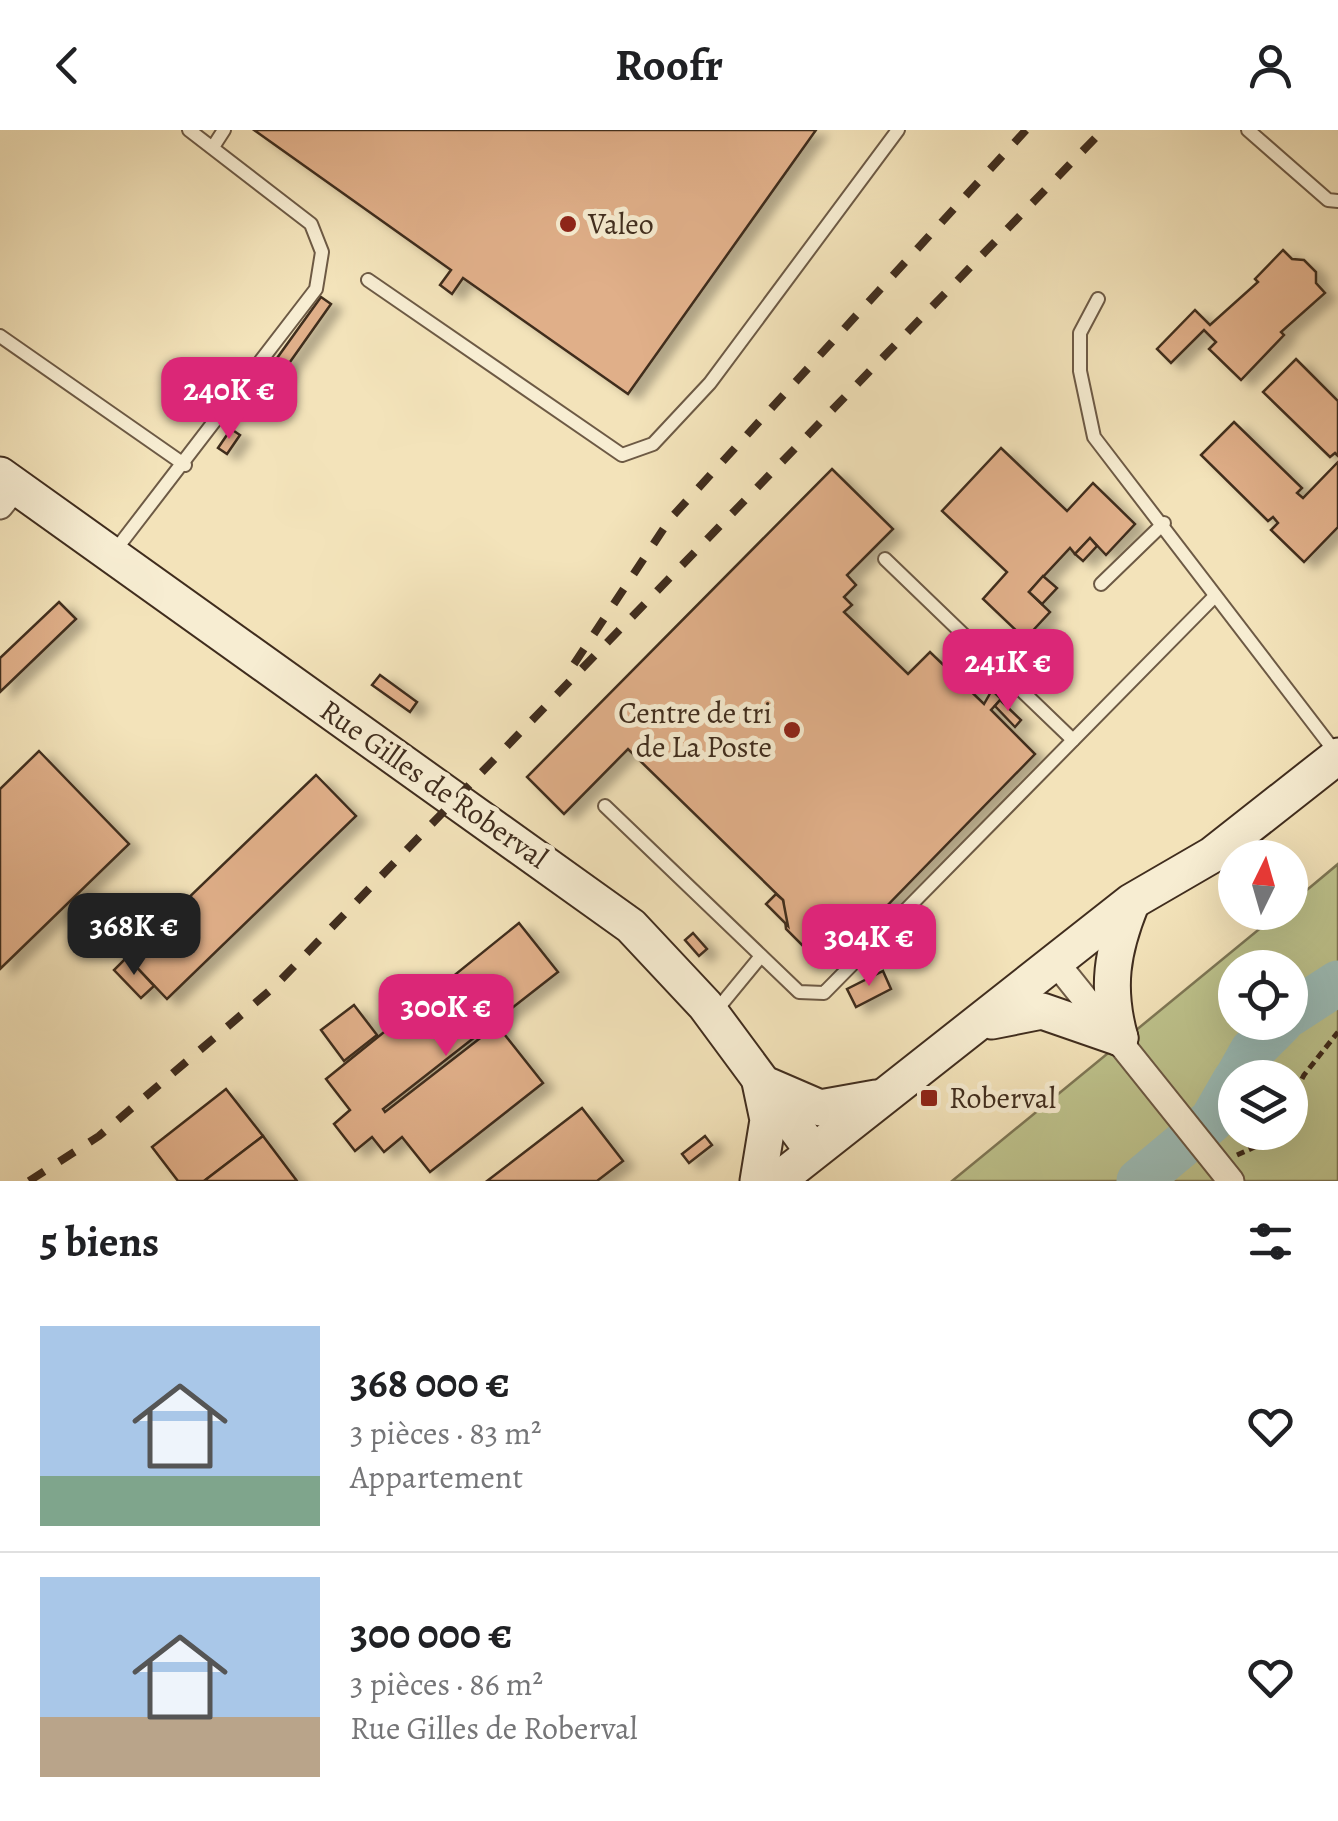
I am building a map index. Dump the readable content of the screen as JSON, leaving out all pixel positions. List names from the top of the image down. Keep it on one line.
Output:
{"streets":{"street":["Rue Gilles de Roberval"]},"places":{"other":["Valeo","Centre de tri de La Poste"],"transit":["Roberval"]},"north":"top","page":{"header":"Roofr","price":["240K €","241K €","368K €","304K €","300K €"],"heading":"5 biens","list":[{"name":"368 000 €","note":"3 pièces · 83 m² · Appartement"},{"name":"300 000 €","note":"3 pièces · 86 m² · Rue Gilles de Roberval"}]}}
